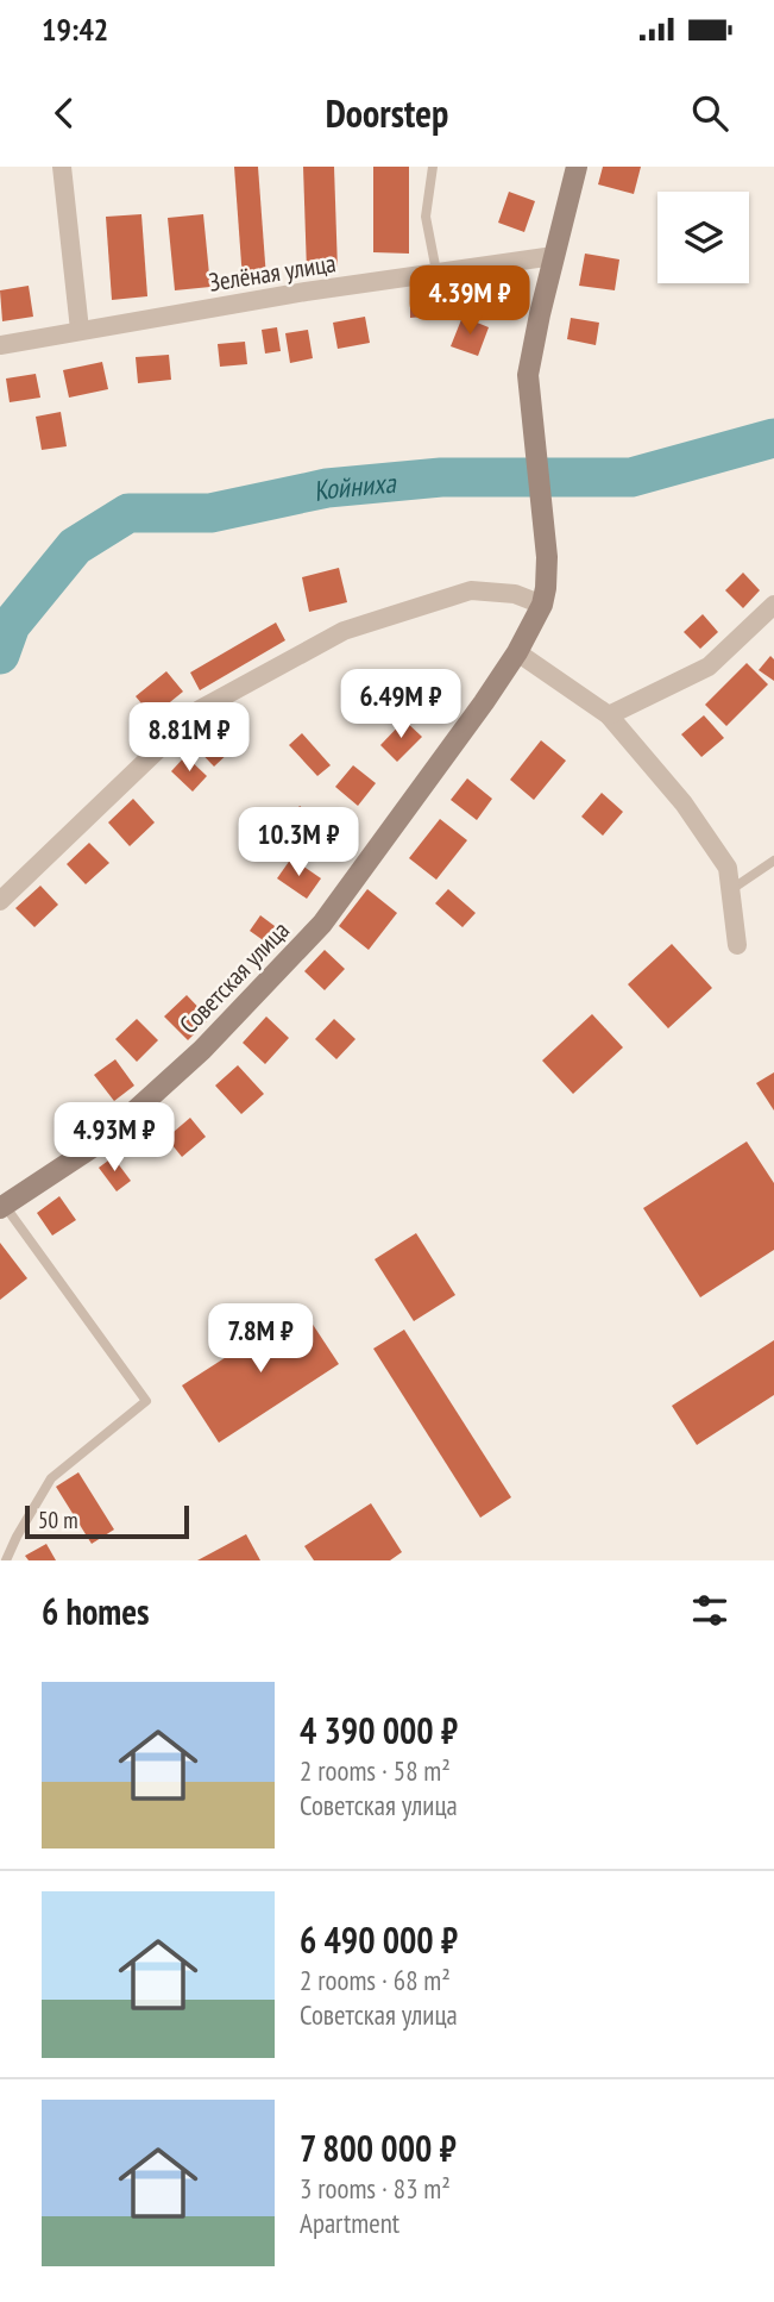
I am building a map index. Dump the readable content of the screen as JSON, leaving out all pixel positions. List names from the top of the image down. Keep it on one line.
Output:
{"streets":{"main road":["Советская улица"],"street":["Зелёная улица"]},"crossings":[["Зелёная улица","Советская улица"]],"water":["Койниха"],"scale_bar":"50 m","page":{"status":"19:42","header":"Doorstep","price":["4.39M ₽","6.49M ₽","8.81M ₽","10.3M ₽","4.93M ₽","7.8M ₽"],"scale":"50 m","heading":"6 homes","list":[{"name":"4 390 000 ₽","note":"2 rooms · 58 m² · Советская улица"},{"name":"6 490 000 ₽","note":"2 rooms · 68 m² · Советская улица"},{"name":"7 800 000 ₽","note":"3 rooms · 83 m² · Apartment"}]}}
